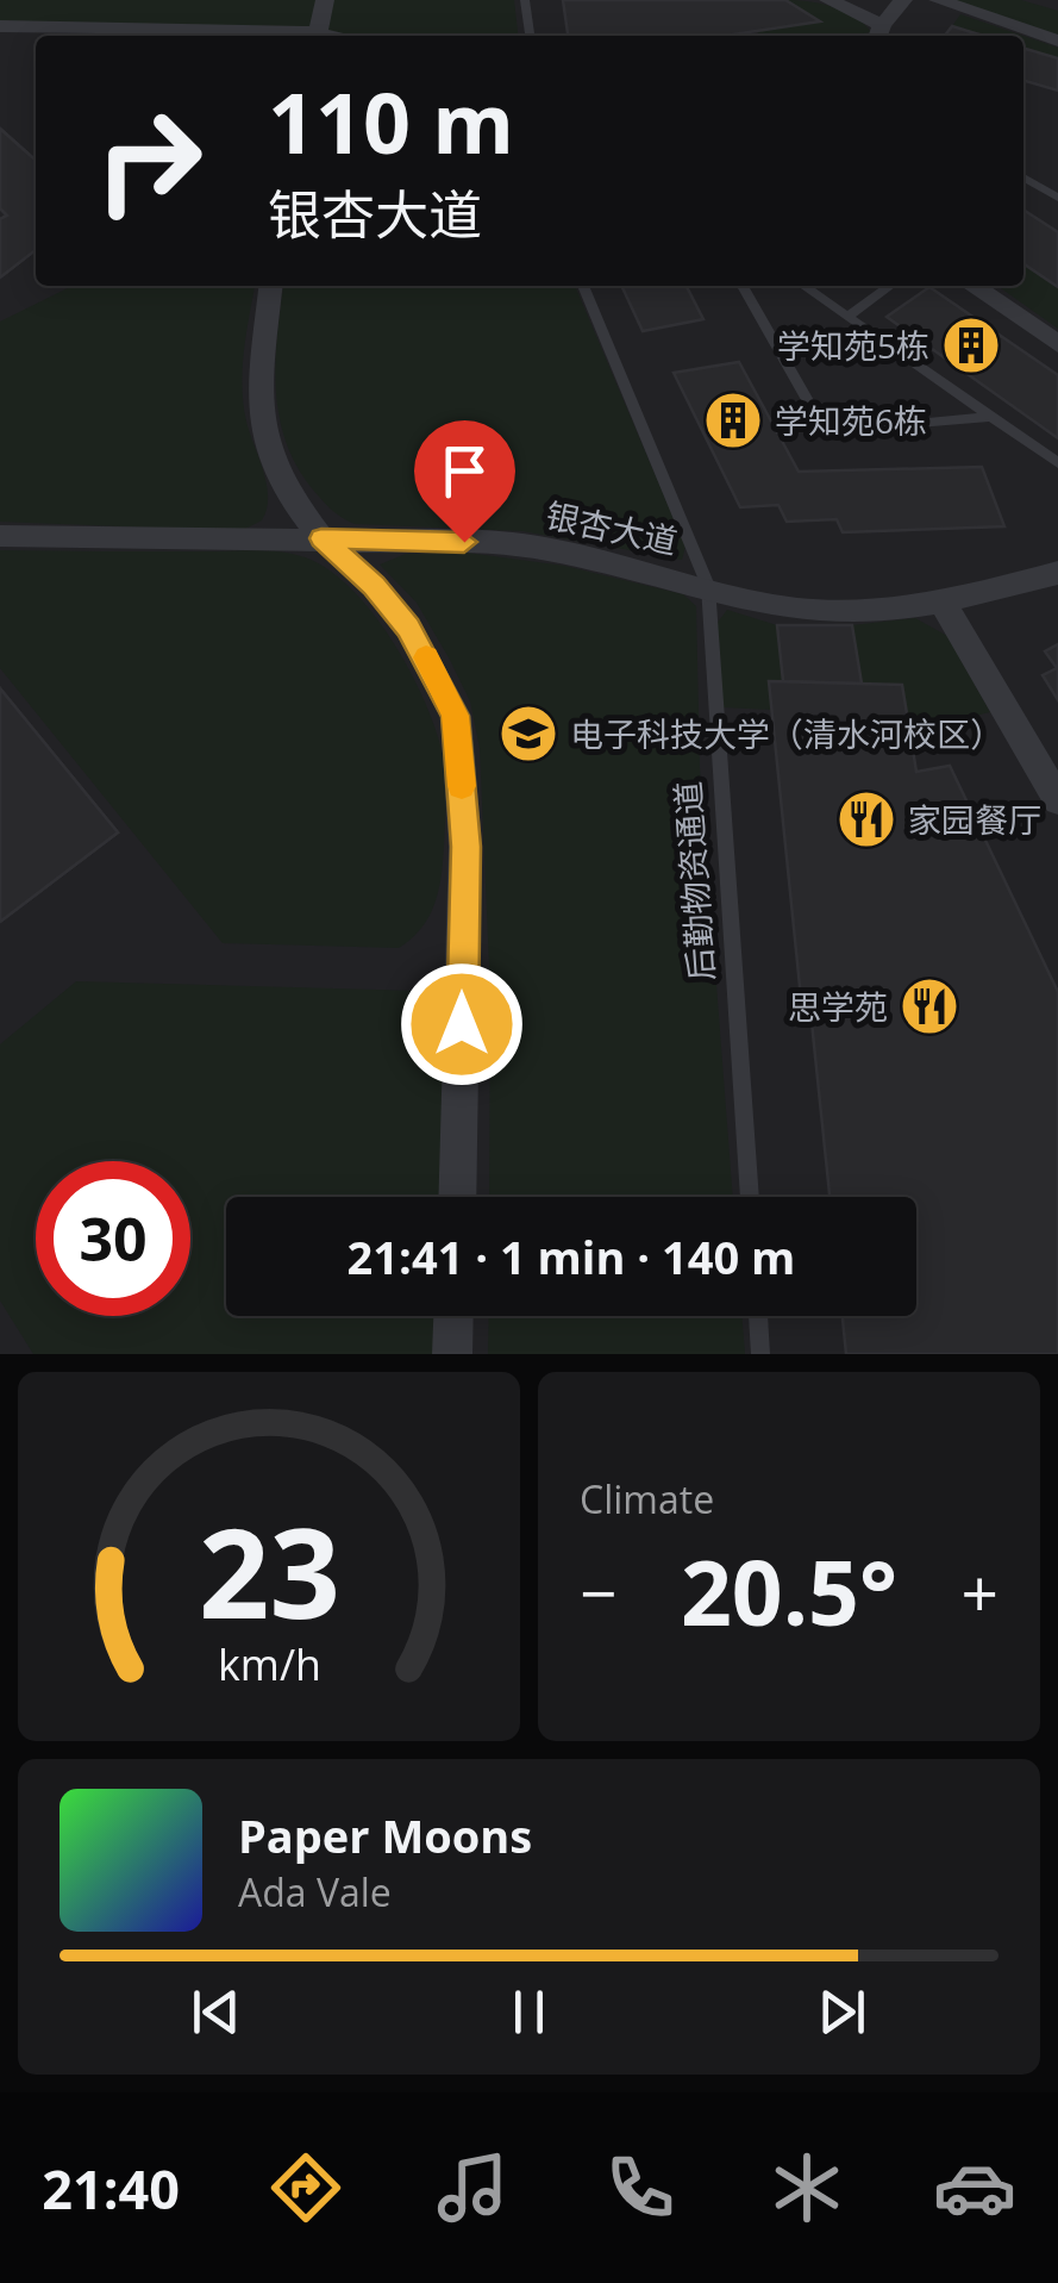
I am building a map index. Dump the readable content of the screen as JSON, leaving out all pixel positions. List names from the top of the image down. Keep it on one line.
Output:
{"streets":{"street":["银杏大道"],"lane":["后勤物资通道"]},"crossings":[["银杏大道","后勤物资通道"]],"places":{"building":["学知苑5栋","学知苑6栋"],"school or university":["电子科技大学（清水河校区）"],"restaurant":["家园餐厅","思学苑"]},"page":{"turn":["110 m","银杏大道"],"limit":"30","trip":"21:41 · 1 min · 140 m","tile":"Climate","heat":["−","20.5°","+"],"song":["Paper Moons","Ada Vale"],"tabs":"21:40","gauge":["23","km/h"]}}
